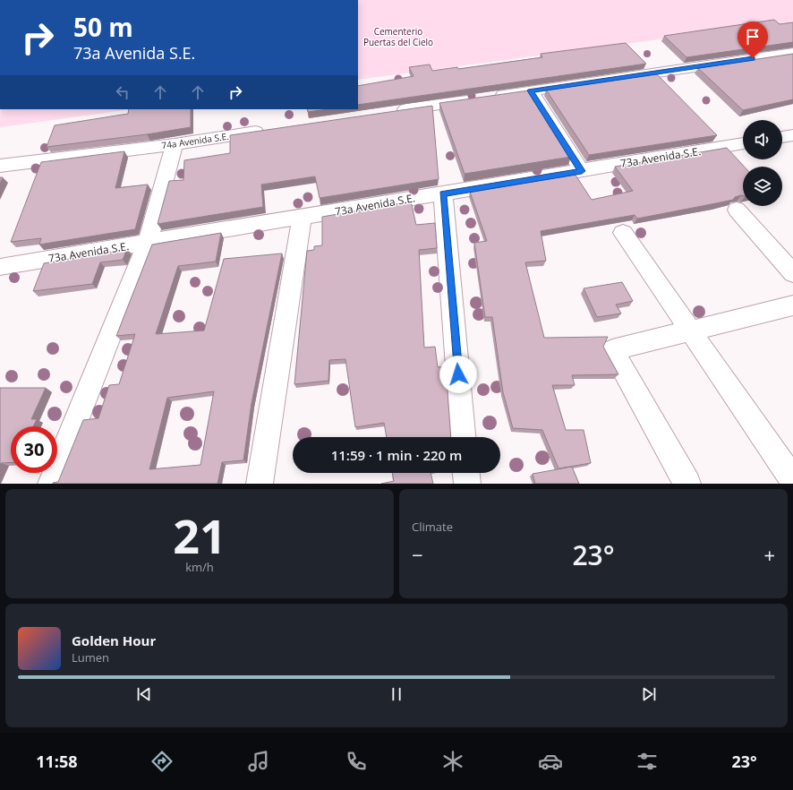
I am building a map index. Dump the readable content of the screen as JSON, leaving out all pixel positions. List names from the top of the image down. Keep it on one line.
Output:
{"streets":{"street":["74a Avenida S.E.","73a Avenida S.E."]},"parks":["Cementerio Puertas del Cielo"],"page":{"turn":["50 m","73a Avenida S.E."],"limit":"30","trip":"11:59 · 1 min · 220 m","tile":[["21","km/h"],"Climate"],"heat":["−","23°","+"],"song":["Golden Hour","Lumen"],"tabs":["11:58","23°"]}}
